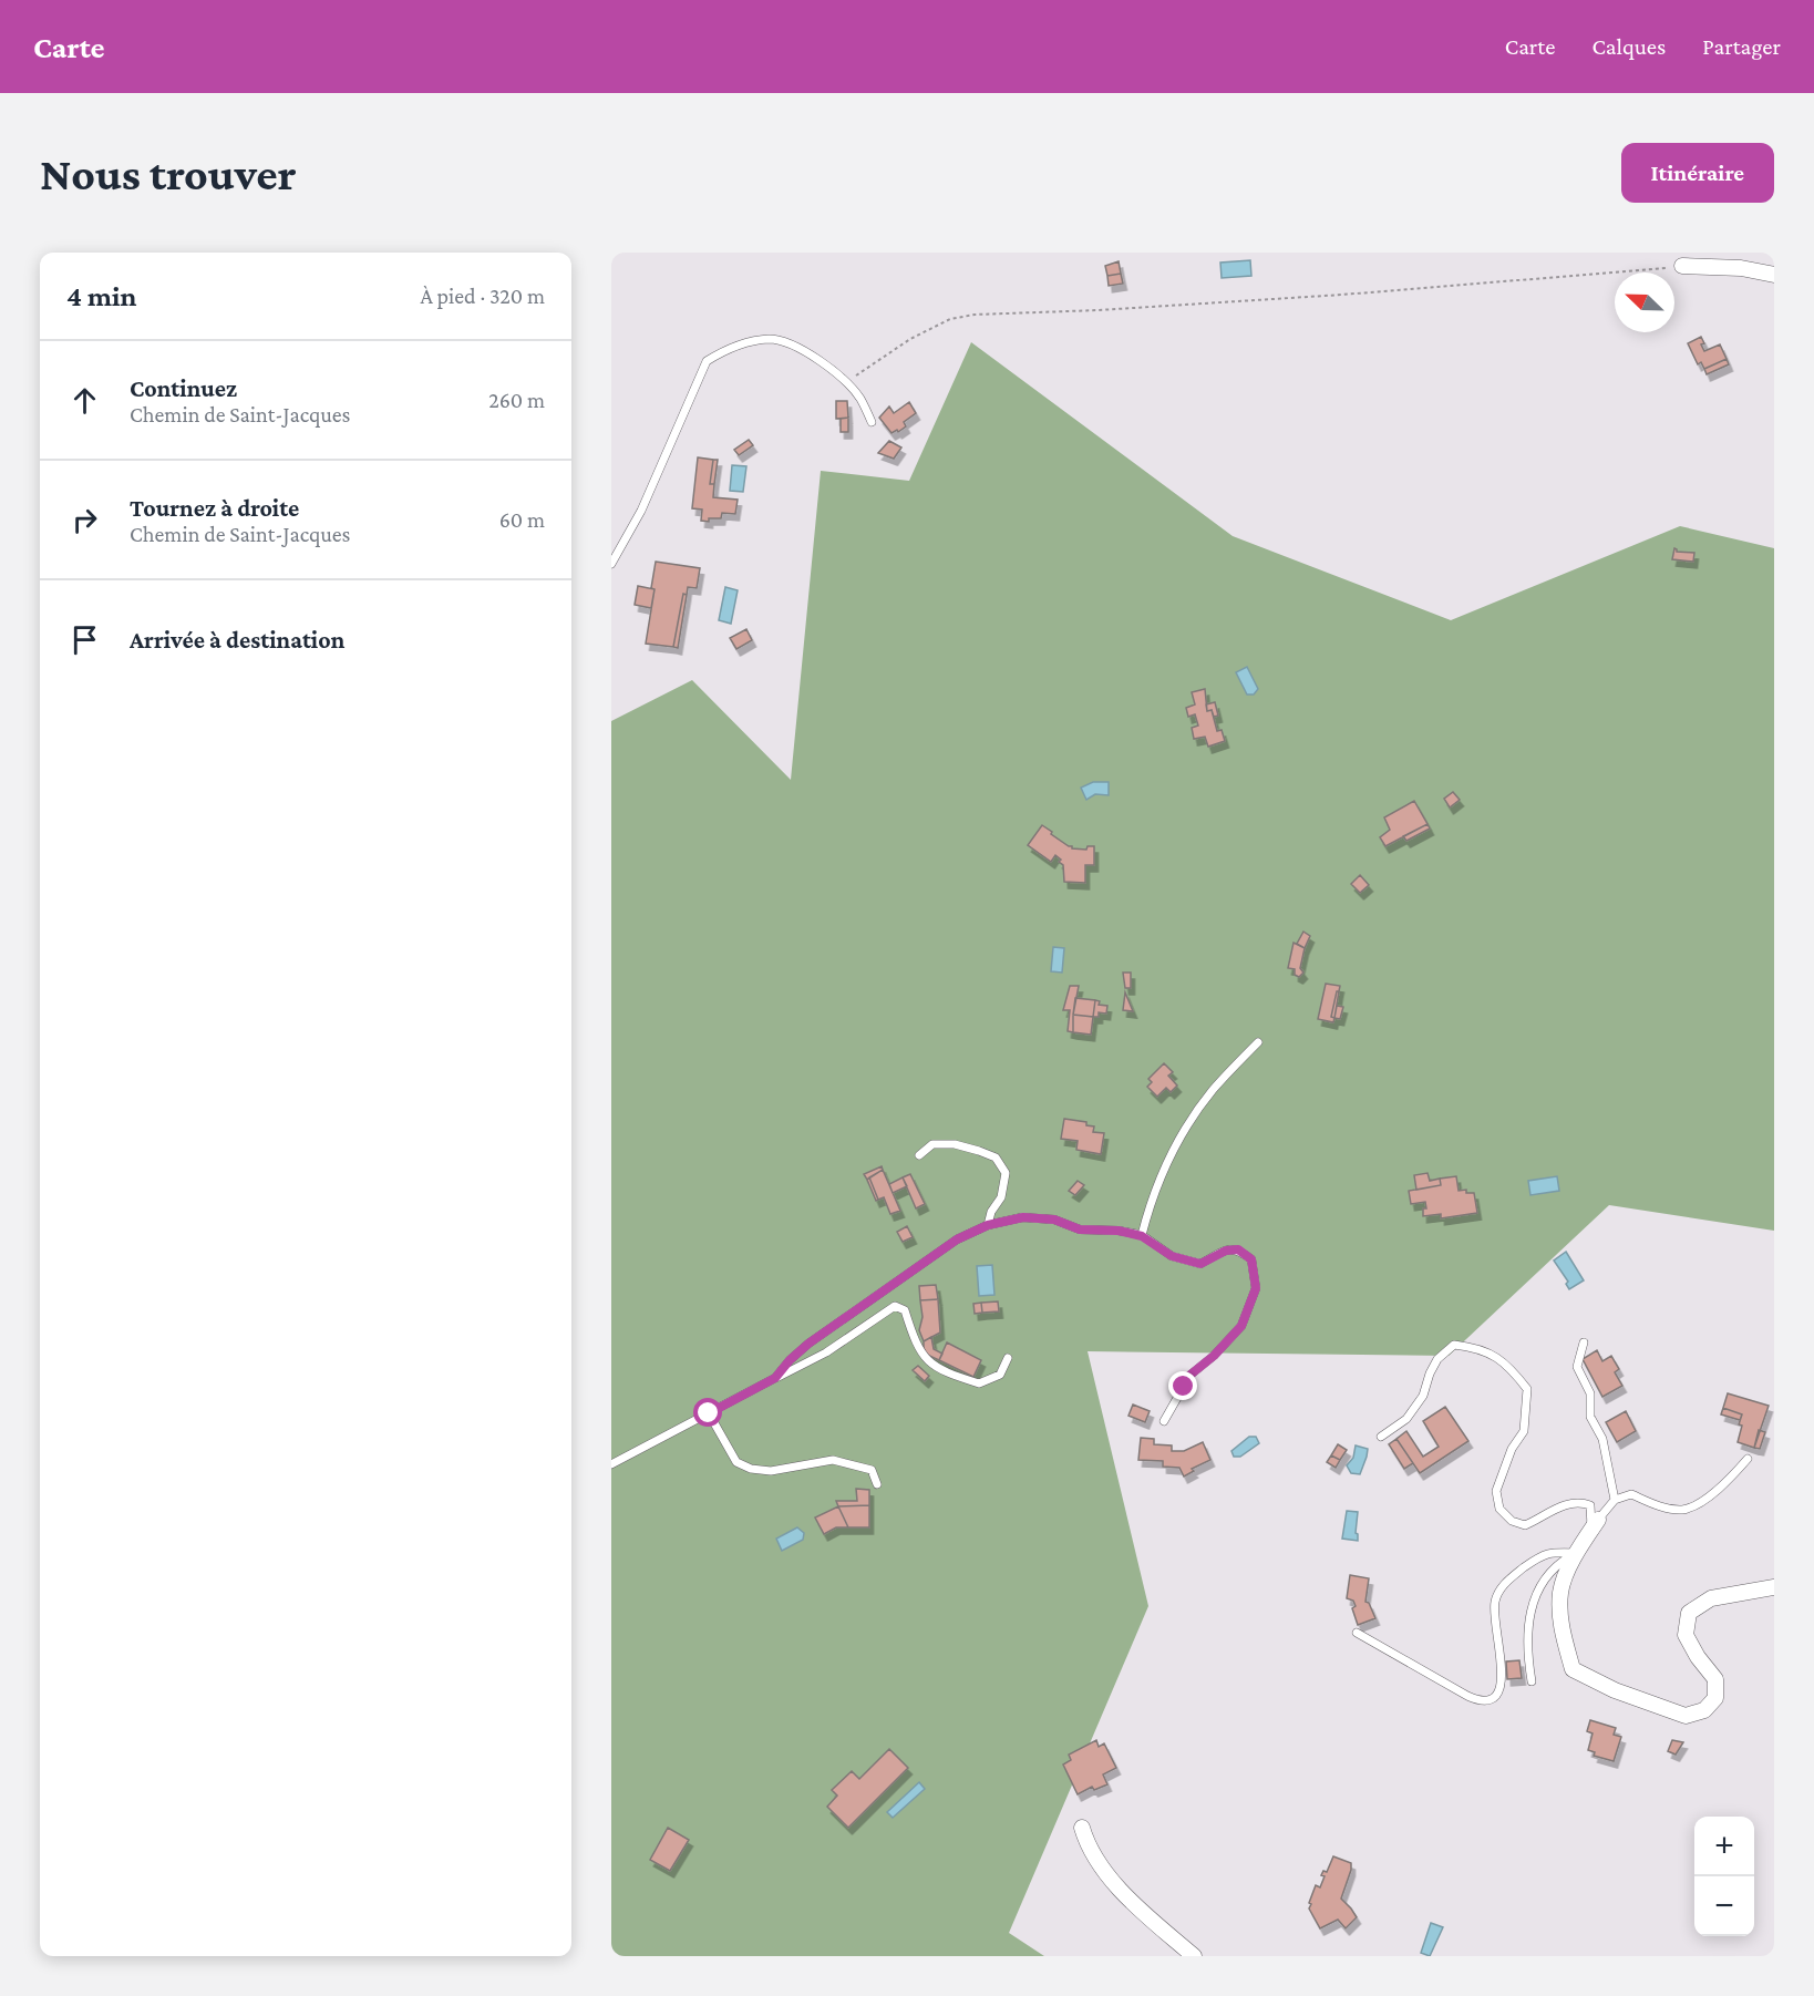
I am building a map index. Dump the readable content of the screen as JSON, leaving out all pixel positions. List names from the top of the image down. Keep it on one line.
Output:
{"north":"top left","page":{"header":"Carte","nav":["Carte","Calques","Partager"],"buttons":"Itinéraire","title":"Nous trouver","heading":["4 min","À pied · 320 m"],"list":[["Continuez","Chemin de Saint-Jacques","260 m"],["Tournez à droite","Chemin de Saint-Jacques","60 m"],"Arrivée à destination"],"map_buttons":["+","−"]}}
